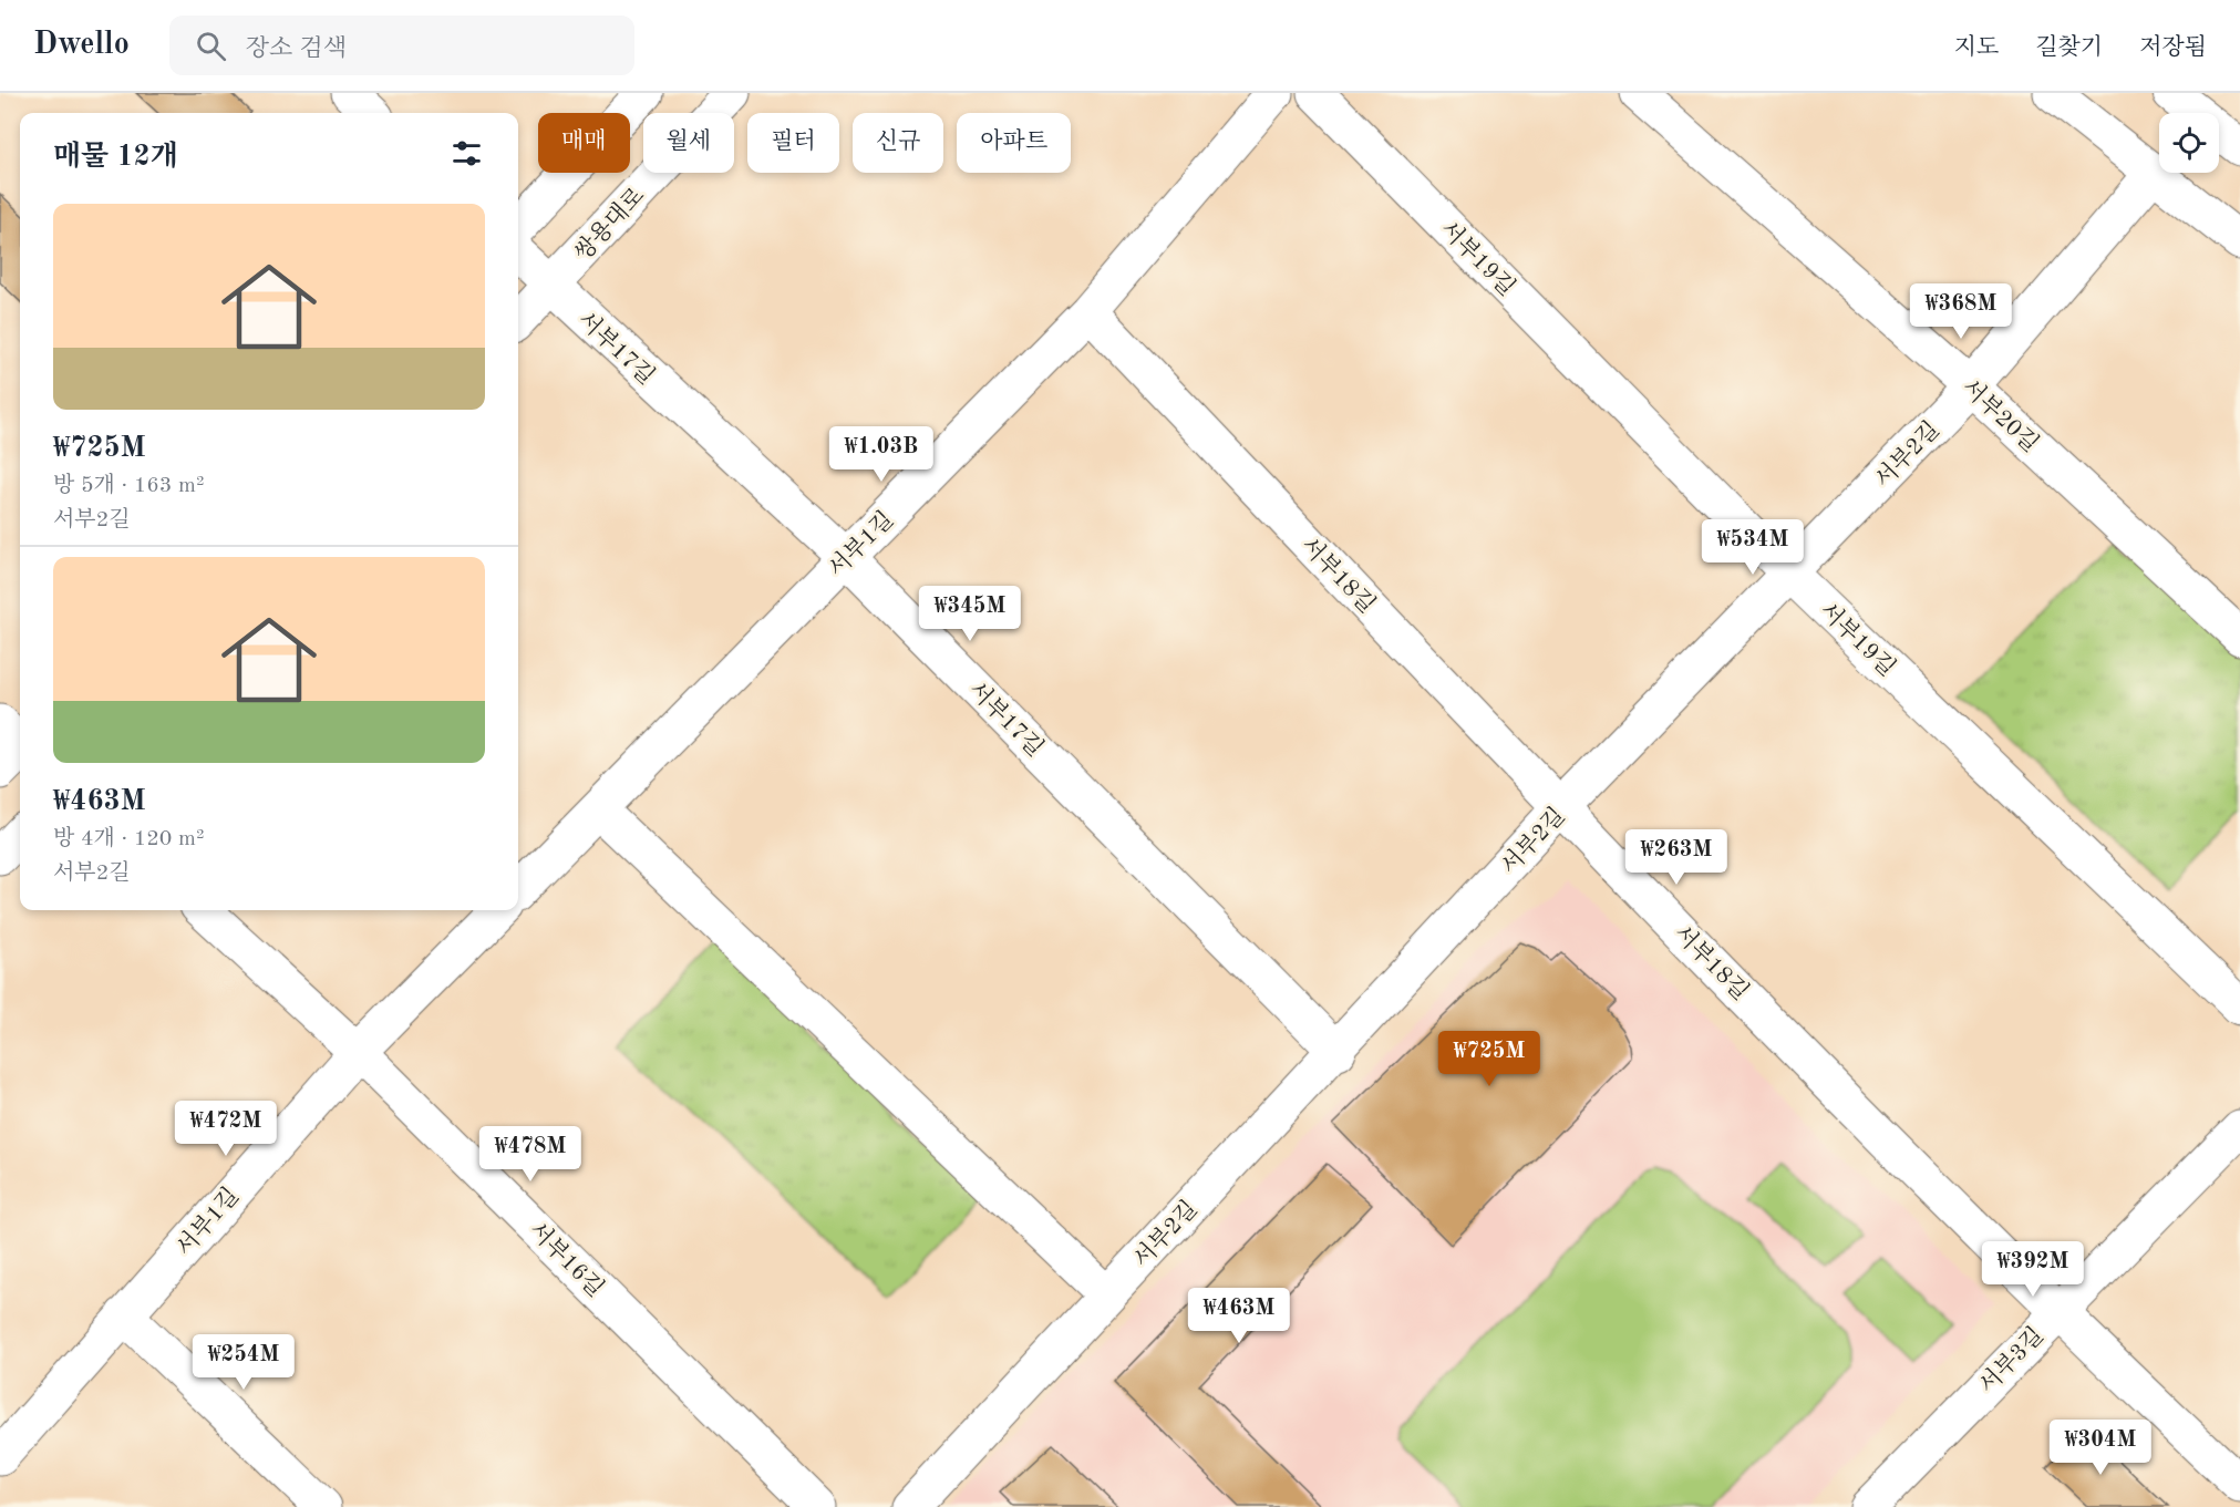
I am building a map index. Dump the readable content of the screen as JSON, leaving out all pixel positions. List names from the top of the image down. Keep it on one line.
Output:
{"streets":{"street":["쌍용대로","서부19길","서부17길","서부20길","서부2길","서부1길","서부18길","서부16길","서부3길"]},"crossings":[["쌍용대로","서부17길"],["서부19길","서부2길"],["서부17길","서부2길"],["서부17길","서부1길"],["서부20길","서부2길"],["서부2길","서부18길"],["서부1길","서부18길"],["서부1길","서부16길"],["서부18길","서부3길"]],"page":{"header":"Dwello","search":"장소 검색","nav":["지도","길찾기","저장됨"],"chip":["매매","월세","필터","신규","아파트"],"heading":"매물 12개","list":[{"name":"₩725M","note":"방 5개 · 163 m² · 서부2길"},{"name":"₩463M","note":"방 4개 · 120 m² · 서부2길"}],"price":["₩368M","₩1.03B","₩534M","₩345M","₩263M","₩725M","₩472M","₩478M","₩392M","₩463M","₩254M","₩304M"]}}
